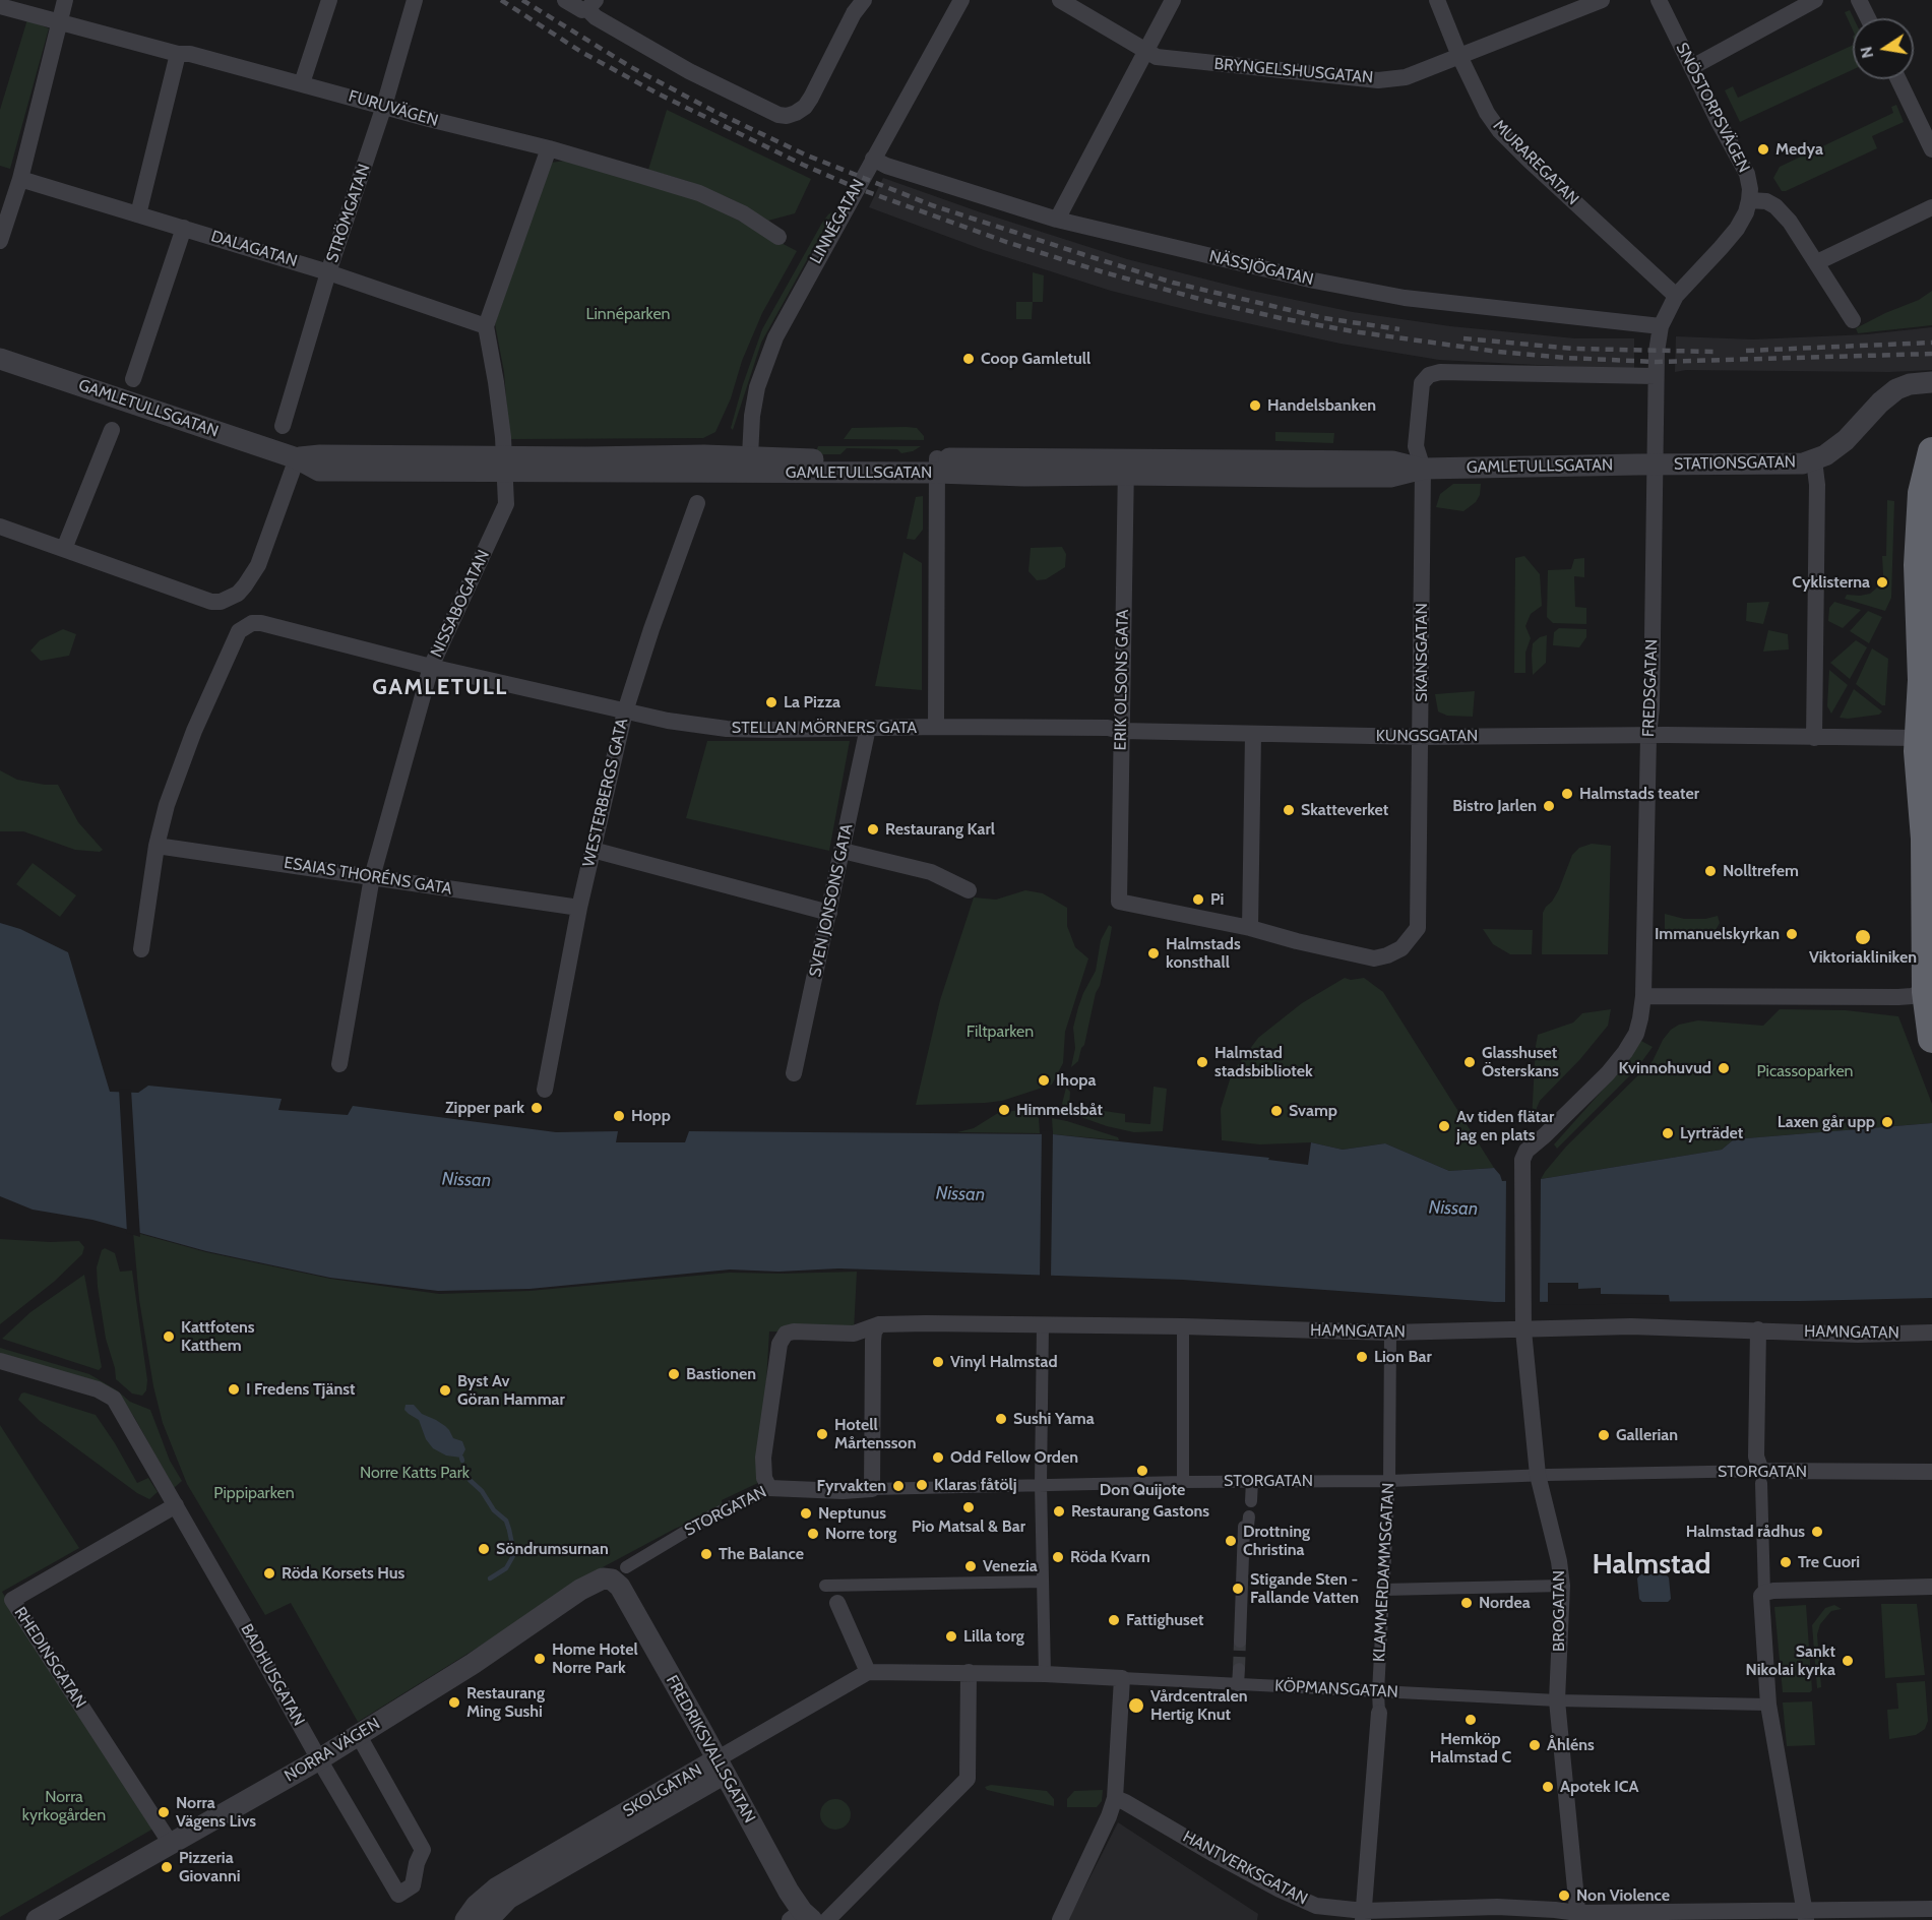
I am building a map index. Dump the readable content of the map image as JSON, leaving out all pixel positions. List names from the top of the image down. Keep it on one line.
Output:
{"streets":{"street":["BRYNGELSHUSGATAN","SNÖSTORPSVÄGEN","FURUVÄGEN","MURAREGATAN","STRÖMGATAN","LINNÉGATAN","DALAGATAN","NÄSSJÖGATAN","GAMLETULLSGATAN","STATIONSGATAN","NISSABOGATAN","SKANSGATAN","ERIK OLSONS GATA","FREDSGATAN","STELLAN MÖRNERS GATA","KUNGSGATAN","WESTERBERGS GATA","ESAIAS THORÉNS GATA","SVEN JONSONS GATA","HAMNGATAN","STORGATAN","KLAMMERDAMMSGATAN","BROGATAN","RHEDINSGATAN","BADHUSGATAN","KÖPMANSGATAN","FREDRIKSVALLSGATAN","NORRA VÄGEN","SKOLGATAN","HANTVERKSGATAN"]},"crossings":[["BRYNGELSHUSGATAN","MURAREGATAN"],["SNÖSTORPSVÄGEN","FREDSGATAN"],["FURUVÄGEN","STRÖMGATAN"],["FURUVÄGEN","NISSABOGATAN"],["MURAREGATAN","FREDSGATAN"],["STRÖMGATAN","DALAGATAN"],["LINNÉGATAN","NÄSSJÖGATAN"],["LINNÉGATAN","GAMLETULLSGATAN"],["DALAGATAN","NISSABOGATAN"],["NÄSSJÖGATAN","FREDSGATAN"],["GAMLETULLSGATAN","STATIONSGATAN"],["GAMLETULLSGATAN","NISSABOGATAN"],["GAMLETULLSGATAN","SKANSGATAN"],["GAMLETULLSGATAN","ERIK OLSONS GATA"],["GAMLETULLSGATAN","FREDSGATAN"],["STATIONSGATAN","FREDSGATAN"],["NISSABOGATAN","STELLAN MÖRNERS GATA"],["NISSABOGATAN","ESAIAS THORÉNS GATA"],["SKANSGATAN","ERIK OLSONS GATA"],["SKANSGATAN","FREDSGATAN"],["SKANSGATAN","KUNGSGATAN"],["ERIK OLSONS GATA","KUNGSGATAN"],["FREDSGATAN","KUNGSGATAN"],["FREDSGATAN","BROGATAN"],["STELLAN MÖRNERS GATA","KUNGSGATAN"],["STELLAN MÖRNERS GATA","WESTERBERGS GATA"],["STELLAN MÖRNERS GATA","ESAIAS THORÉNS GATA"],["STELLAN MÖRNERS GATA","SVEN JONSONS GATA"],["WESTERBERGS GATA","ESAIAS THORÉNS GATA"],["HAMNGATAN","STORGATAN"],["HAMNGATAN","KLAMMERDAMMSGATAN"],["HAMNGATAN","BROGATAN"],["STORGATAN","KLAMMERDAMMSGATAN"],["STORGATAN","BROGATAN"],["STORGATAN","FREDRIKSVALLSGATAN"],["STORGATAN","NORRA VÄGEN"],["KLAMMERDAMMSGATAN","KÖPMANSGATAN"],["KLAMMERDAMMSGATAN","HANTVERKSGATAN"],["BROGATAN","KÖPMANSGATAN"],["BROGATAN","HANTVERKSGATAN"],["RHEDINSGATAN","BADHUSGATAN"],["RHEDINSGATAN","NORRA VÄGEN"],["BADHUSGATAN","NORRA VÄGEN"],["KÖPMANSGATAN","SKOLGATAN"],["FREDRIKSVALLSGATAN","NORRA VÄGEN"],["FREDRIKSVALLSGATAN","SKOLGATAN"]],"districts":["GAMLETULL","Halmstad"],"water":["Nissan"],"parks":["Linnéparken","Filtparken","Picassoparken","Norre Katts Park","Pippiparken","Norra kyrkogården"],"places":["Medya","Coop Gamletull","Handelsbanken","Cyklisterna","La Pizza","Halmstads teater","Bistro Jarlen","Skatteverket","Restaurang Karl","Nolltrefem","Pi","Immanuelskyrkan","Viktoriakliniken","Halmstads konsthall","Halmstad stadsbibliotek","Glasshuset Österskans","Kvinnohuvud","Ihopa","Zipper park","Himmelsbåt","Svamp","Hopp","Laxen går upp","Av tiden flätar jag en plats","Lyrträdet","Kattfotens Katthem","Lion Bar","Vinyl Halmstad","Bastionen","I Fredens Tjänst","Byst Av Göran Hammar","Sushi Yama","Hotell Mårtensson","Gallerian","Odd Fellow Orden","Don Quijote","Klaras fåtölj","Fyrvakten","Pio Matsal & Bar","Restaurang Gastons","Neptunus","Halmstad rådhus","Norre torg","Drottning Christina","Söndrumsurnan","The Balance","Röda Kvarn","Tre Cuori","Venezia","Röda Korsets Hus","Stigande Sten - Fallande Vatten","Nordea","Fattighuset","Lilla torg","Home Hotel Norre Park","Sankt Nikolai kyrka","Restaurang Ming Sushi","Vårdcentralen Hertig Knut","Hemköp Halmstad C","Åhléns","Apotek ICA","Norra Vägens Livs","Pizzeria Giovanni","Non Violence"],"north":"left"}
